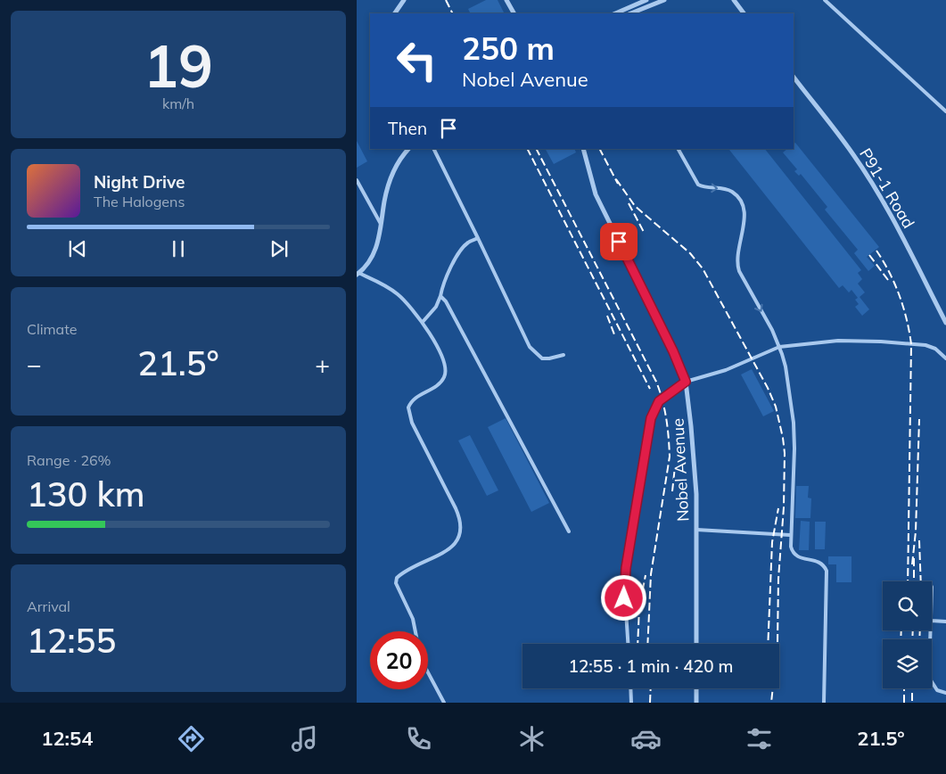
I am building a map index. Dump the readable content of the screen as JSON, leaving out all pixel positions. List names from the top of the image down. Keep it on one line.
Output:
{"streets":{"street":["P91-1 Road","Nobel Avenue"]},"page":{"tile":[["19","km/h"],"Climate",["Range · 26%","130 km"],["Arrival","12:55"]],"turn":["250 m","Nobel Avenue"],"then":"Then","song":["Night Drive","The Halogens"],"heat":["−","21.5°","+"],"limit":"20","trip":"12:55 · 1 min · 420 m","tabs":["12:54","21.5°"]}}
